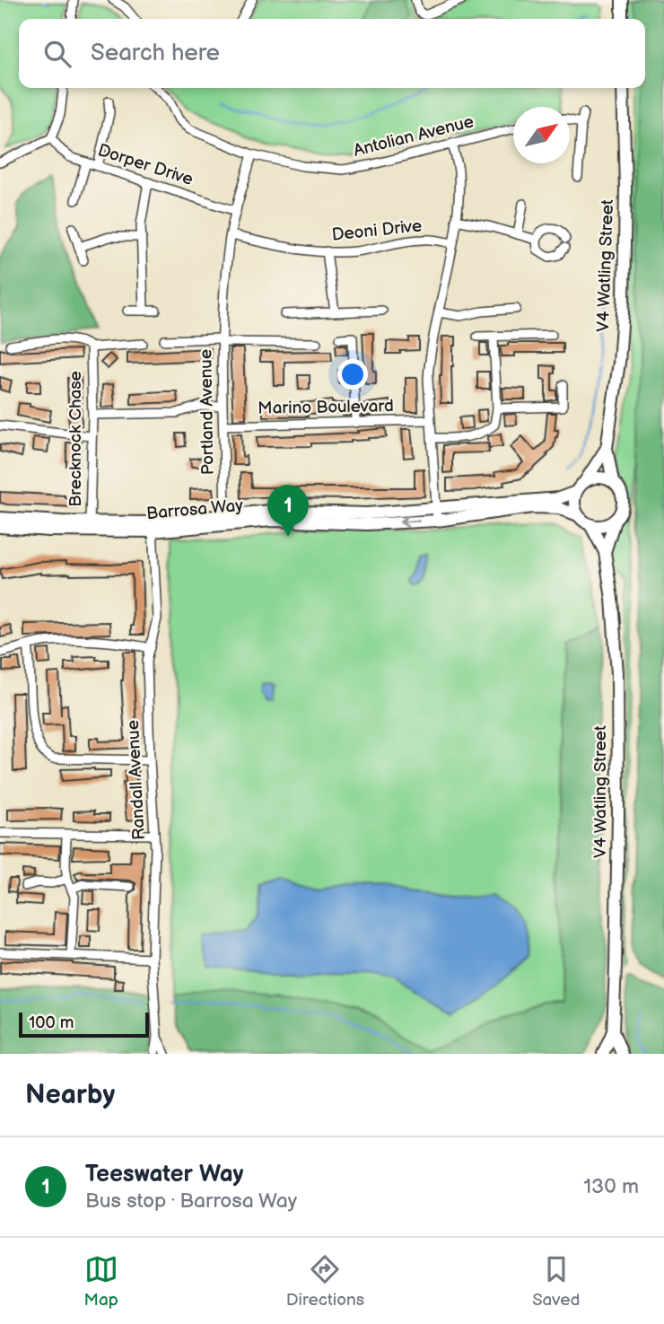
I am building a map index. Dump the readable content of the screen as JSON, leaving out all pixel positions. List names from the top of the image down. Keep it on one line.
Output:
{"streets":{"street":["Antolian Avenue","Dorper Drive","Deoni Drive","V4 Watling Street","Marino Boulevard","Portland Avenue","Brecknock Chase","Barrosa Way","Randall Avenue"]},"crossings":[["Antolian Avenue","Portland Avenue"],["Dorper Drive","Portland Avenue"],["Deoni Drive","Portland Avenue"],["V4 Watling Street","Barrosa Way"],["Marino Boulevard","Portland Avenue"],["Portland Avenue","Barrosa Way"],["Brecknock Chase","Barrosa Way"],["Barrosa Way","Randall Avenue"]],"scale_bar":"100 m","north":"top right","page":{"search":"Search here","pins":"1","scale":"100 m","heading":"Nearby","list":[{"mark":"1","name":"Teeswater Way","note":"Bus stop · Barrosa Way","value":"130 m"}],"nav":["Map","Directions","Saved"]}}
